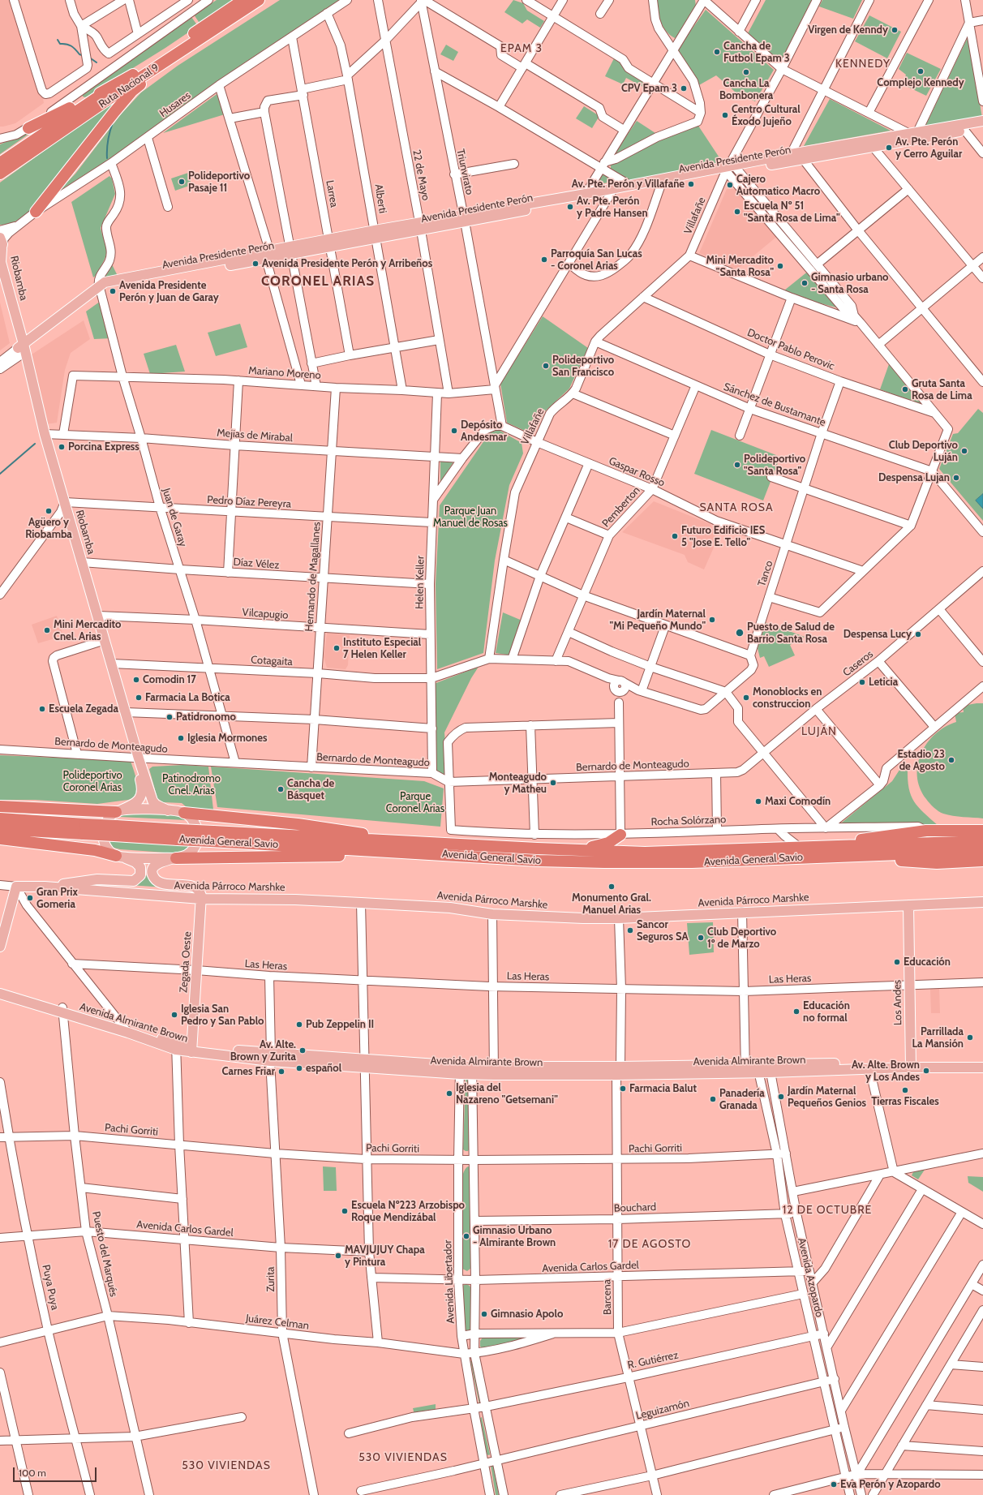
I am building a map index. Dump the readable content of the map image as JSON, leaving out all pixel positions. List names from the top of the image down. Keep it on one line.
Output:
{"streets":{"highway":["Ruta Nacional 9","Avenida General Savio"],"main road":["Avenida Presidente Perón","Riobamba","Avenida Párroco Marshke","Zegada Oeste","Los Andes","Avenida Almirante Brown"],"street":["Husares","Triunvirato","22 de Mayo","Larrea","Alberti","Villafañe","Doctor Pablo Perovic","Mariano Moreno","Sánchez de Bustamante","Mejias de Mirabal","Gaspar Rosso","Pedro Díaz Pereyra","Pemberton","Juan de Garay","Díaz Vélez","Tanco","Hernando de Magallanes","Helen Keller","Vilcapugio","Cotagaita","Caseros","Bernardo de Monteagudo","Rocha Solórzano","Las Heras","Pachi Gorriti","Bouchard","Avenida Carlos Gardel","Puesto del Marqués","Avenida Azopardo","Zurita","Avenida Libertador","Puya Puya","Barcena","Juárez Celman","R. Gutiérrez","Leguizamón"]},"crossings":[["Husares","Larrea"],["Husares","Alberti"],["Avenida Presidente Perón","Triunvirato"],["Avenida Presidente Perón","22 de Mayo"],["Avenida Presidente Perón","Larrea"],["Avenida Presidente Perón","Alberti"],["Avenida Presidente Perón","Villafañe"],["Avenida Presidente Perón","Riobamba"],["Avenida Presidente Perón","Juan de Garay"],["Triunvirato","Mariano Moreno"],["Triunvirato","Gaspar Rosso"],["22 de Mayo","Mariano Moreno"],["Alberti","Mariano Moreno"],["Villafañe","Doctor Pablo Perovic"],["Villafañe","Sánchez de Bustamante"],["Villafañe","Gaspar Rosso"],["Villafañe","Cotagaita"],["Riobamba","Mejias de Mirabal"],["Riobamba","Pedro Díaz Pereyra"],["Riobamba","Díaz Vélez"],["Riobamba","Vilcapugio"],["Riobamba","Cotagaita"],["Riobamba","Bernardo de Monteagudo"],["Doctor Pablo Perovic","Tanco"],["Mariano Moreno","Mejias de Mirabal"],["Mariano Moreno","Juan de Garay"],["Mariano Moreno","Hernando de Magallanes"],["Mariano Moreno","Helen Keller"],["Sánchez de Bustamante","Pemberton"],["Sánchez de Bustamante","Tanco"],["Mejias de Mirabal","Juan de Garay"],["Mejias de Mirabal","Hernando de Magallanes"],["Mejias de Mirabal","Helen Keller"],["Gaspar Rosso","Pemberton"],["Gaspar Rosso","Tanco"],["Pedro Díaz Pereyra","Juan de Garay"],["Pedro Díaz Pereyra","Hernando de Magallanes"],["Pedro Díaz Pereyra","Helen Keller"],["Juan de Garay","Díaz Vélez"],["Juan de Garay","Vilcapugio"],["Juan de Garay","Cotagaita"],["Juan de Garay","Bernardo de Monteagudo"],["Díaz Vélez","Hernando de Magallanes"],["Díaz Vélez","Helen Keller"],["Hernando de Magallanes","Vilcapugio"],["Hernando de Magallanes","Cotagaita"],["Hernando de Magallanes","Bernardo de Monteagudo"],["Helen Keller","Vilcapugio"],["Helen Keller","Cotagaita"],["Helen Keller","Bernardo de Monteagudo"],["Caseros","Bernardo de Monteagudo"],["Bernardo de Monteagudo","Rocha Solórzano"],["Avenida Párroco Marshke","Zegada Oeste"],["Avenida Párroco Marshke","Los Andes"],["Avenida Párroco Marshke","Barcena"],["Zegada Oeste","Las Heras"],["Zegada Oeste","Avenida Almirante Brown"],["Las Heras","Los Andes"],["Las Heras","Zurita"],["Las Heras","Barcena"],["Los Andes","Avenida Almirante Brown"],["Avenida Almirante Brown","Puesto del Marqués"],["Avenida Almirante Brown","Avenida Azopardo"],["Avenida Almirante Brown","Zurita"],["Avenida Almirante Brown","Avenida Libertador"],["Avenida Almirante Brown","Barcena"],["Pachi Gorriti","Puesto del Marqués"],["Pachi Gorriti","Avenida Azopardo"],["Pachi Gorriti","Zurita"],["Pachi Gorriti","Avenida Libertador"],["Pachi Gorriti","Puya Puya"],["Pachi Gorriti","Barcena"],["Bouchard","Avenida Azopardo"],["Bouchard","Barcena"],["Avenida Carlos Gardel","Puesto del Marqués"],["Avenida Carlos Gardel","Avenida Azopardo"],["Avenida Carlos Gardel","Zurita"],["Avenida Carlos Gardel","Avenida Libertador"],["Avenida Carlos Gardel","Puya Puya"],["Avenida Carlos Gardel","Barcena"],["Puesto del Marqués","Juárez Celman"],["Avenida Azopardo","Juárez Celman"],["Avenida Azopardo","R. Gutiérrez"],["Avenida Azopardo","Leguizamón"],["Zurita","Juárez Celman"],["Avenida Libertador","Juárez Celman"],["Avenida Libertador","R. Gutiérrez"],["Avenida Libertador","Leguizamón"],["Puya Puya","Juárez Celman"],["Barcena","Juárez Celman"],["Barcena","R. Gutiérrez"],["Barcena","Leguizamón"]],"districts":["EPAM 3","KENNEDY","CORONEL ARIAS","SANTA ROSA","LUJÁN","12 DE OCTUBRE","17 DE AGOSTO","530 VIVIENDAS","530 VIVIENDAS"],"parks":["Parque Juan Manuel de Rosas","Polideportivo Coronel Arias","Patinodromo Cnel. Arias","Parque Coronel Arias"],"places":["Virgen de Kenndy","Cancha de Futbol Epam 3","Complejo Kennedy","Cancha La Bombonera","CPV Epam 3","Centro Cultural Éxodo Jujeño","Av. Pte. Perón y Cerro Aguilar","Polideportivo Pasaje 11","Av. Pte. Perón y Villafañe","Cajero Automatico Macro","Av. Pte. Perón y Padre Hansen","Escuela Nº 51 \"Santa Rosa de Lima\"","Parroquía San Lucas - Coronel Arias","Avenida Presidente Perón y Arribeños","Mini Mercadito \"Santa Rosa\"","Gimnasio urbano - Santa Rosa","Avenida Presidente Perón y Juan de Garay","Polideportivo San Francisco","Gruta Santa Rosa de Lima","Depósito Andesmar","Porcina Express","Club Deportivo Luján","Polideportivo \"Santa Rosa\"","Despensa Lujan","Agüero y Riobamba","Futuro Edificio IES 5 \"Jose E. Tello\"","Jardín Maternal \"Mi Pequeño Mundo\"","Mini Mercadito Cnel. Arias","Puesto de Salud de Barrio Santa Rosa","Despensa Lucy","Instituto Especial 7 Helen Keller","Comodin 17","Leticia","Farmacia La Botica","Monoblocks en construccion","Escuela Zegada","Patidronomo","Iglesia Mormones","Estadio 23 de Agosto","Monteagudo y Matheu","Cancha de Básquet","Maxi Comodín","Monumento Gral. Manuel Arias","Gran Prix Gomeria","Sancor Seguros SA","Club Deportivo 1º de Marzo","Educación","Educación no formal","Iglesia San Pedro y San Pablo","Pub Zeppelin II","Parrillada La Mansión","Av. Alte. Brown y Zurita","español","Av. Alte. Brown y Los Andes","Carnes Friar","Farmacia Balut","Tierras Fiscales","Iglesia del Nazareno \"Getsemani\"","Jardín Maternal Pequeños Genios","Panadería Granada","Escuela Nº223 Arzobispo Roque Mendizábal","Gimnasio Urbano - Almirante Brown","MAVJUJUY Chapa y Pintura","Gimnasio Apolo","Eva Perón y Azopardo"],"scale_bar":"100 m"}
